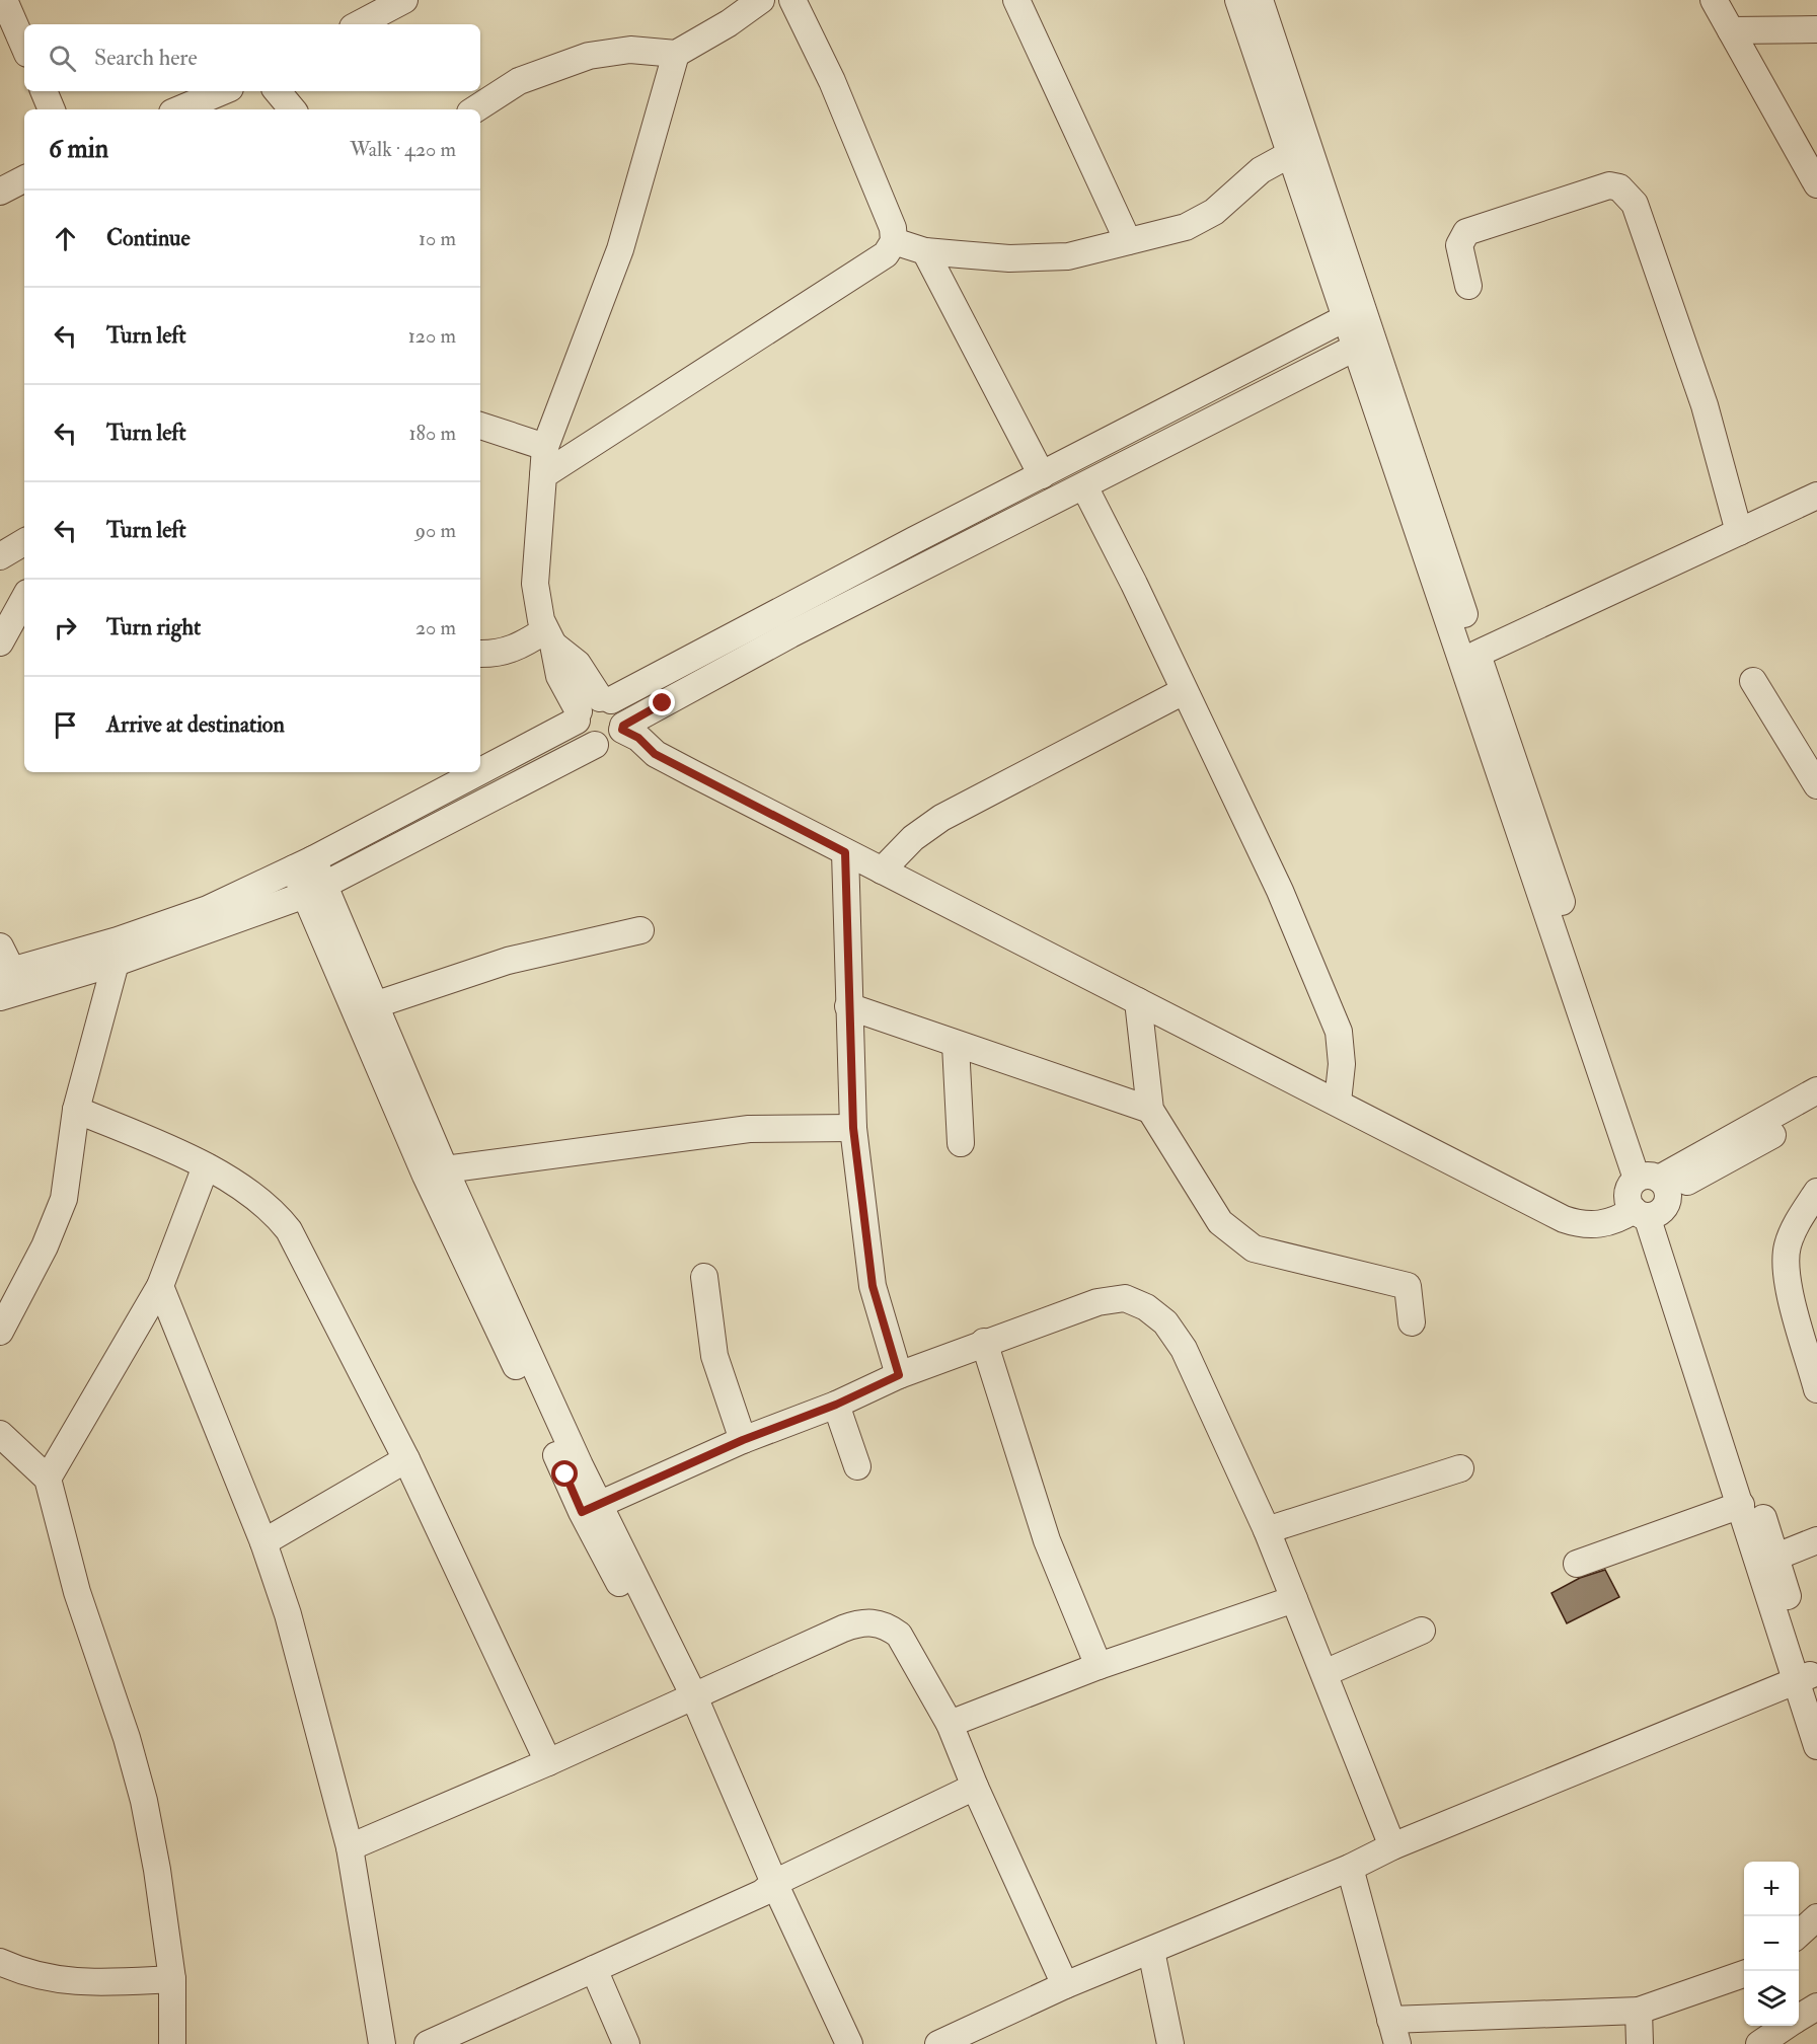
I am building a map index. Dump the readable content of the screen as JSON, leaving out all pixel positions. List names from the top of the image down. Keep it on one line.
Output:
{"page":{"search":"Search here","heading":["6 min","Walk · 420 m"],"list":[["Continue","10 m"],["Turn left","120 m"],["Turn left","180 m"],["Turn left","90 m"],["Turn right","20 m"],"Arrive at destination"],"map_buttons":["+","−"]}}
